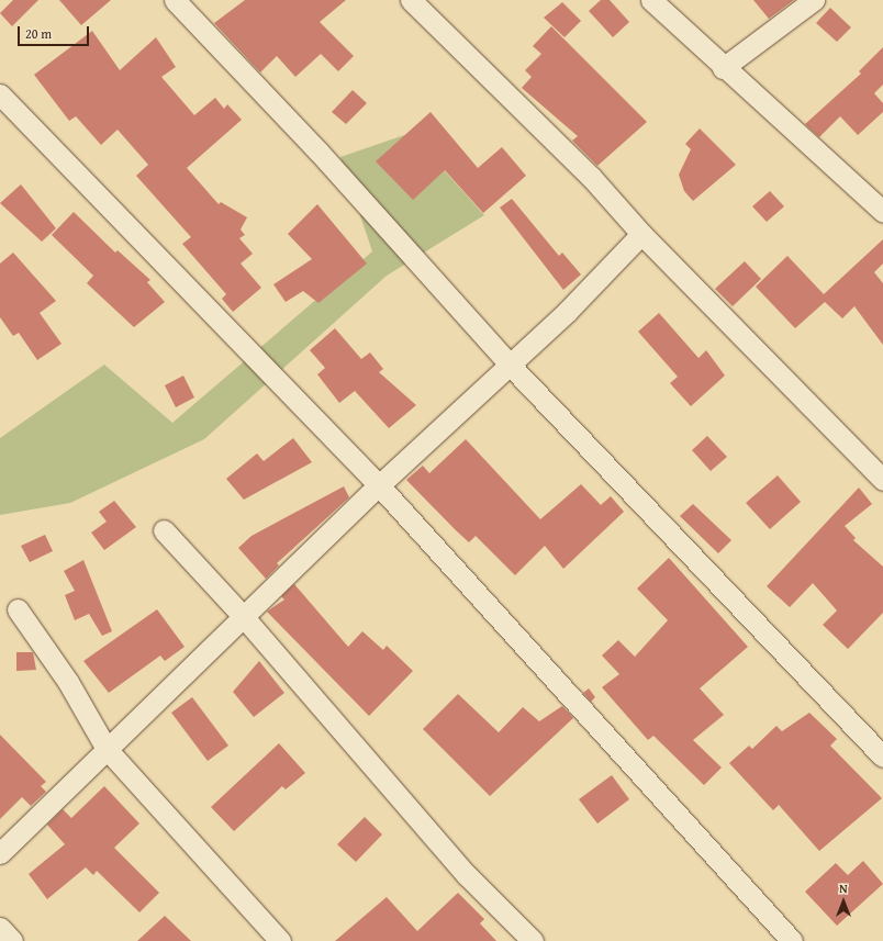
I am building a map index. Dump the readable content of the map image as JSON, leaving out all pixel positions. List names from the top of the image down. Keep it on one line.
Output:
{"scale_bar":"20 m","north":"top"}
